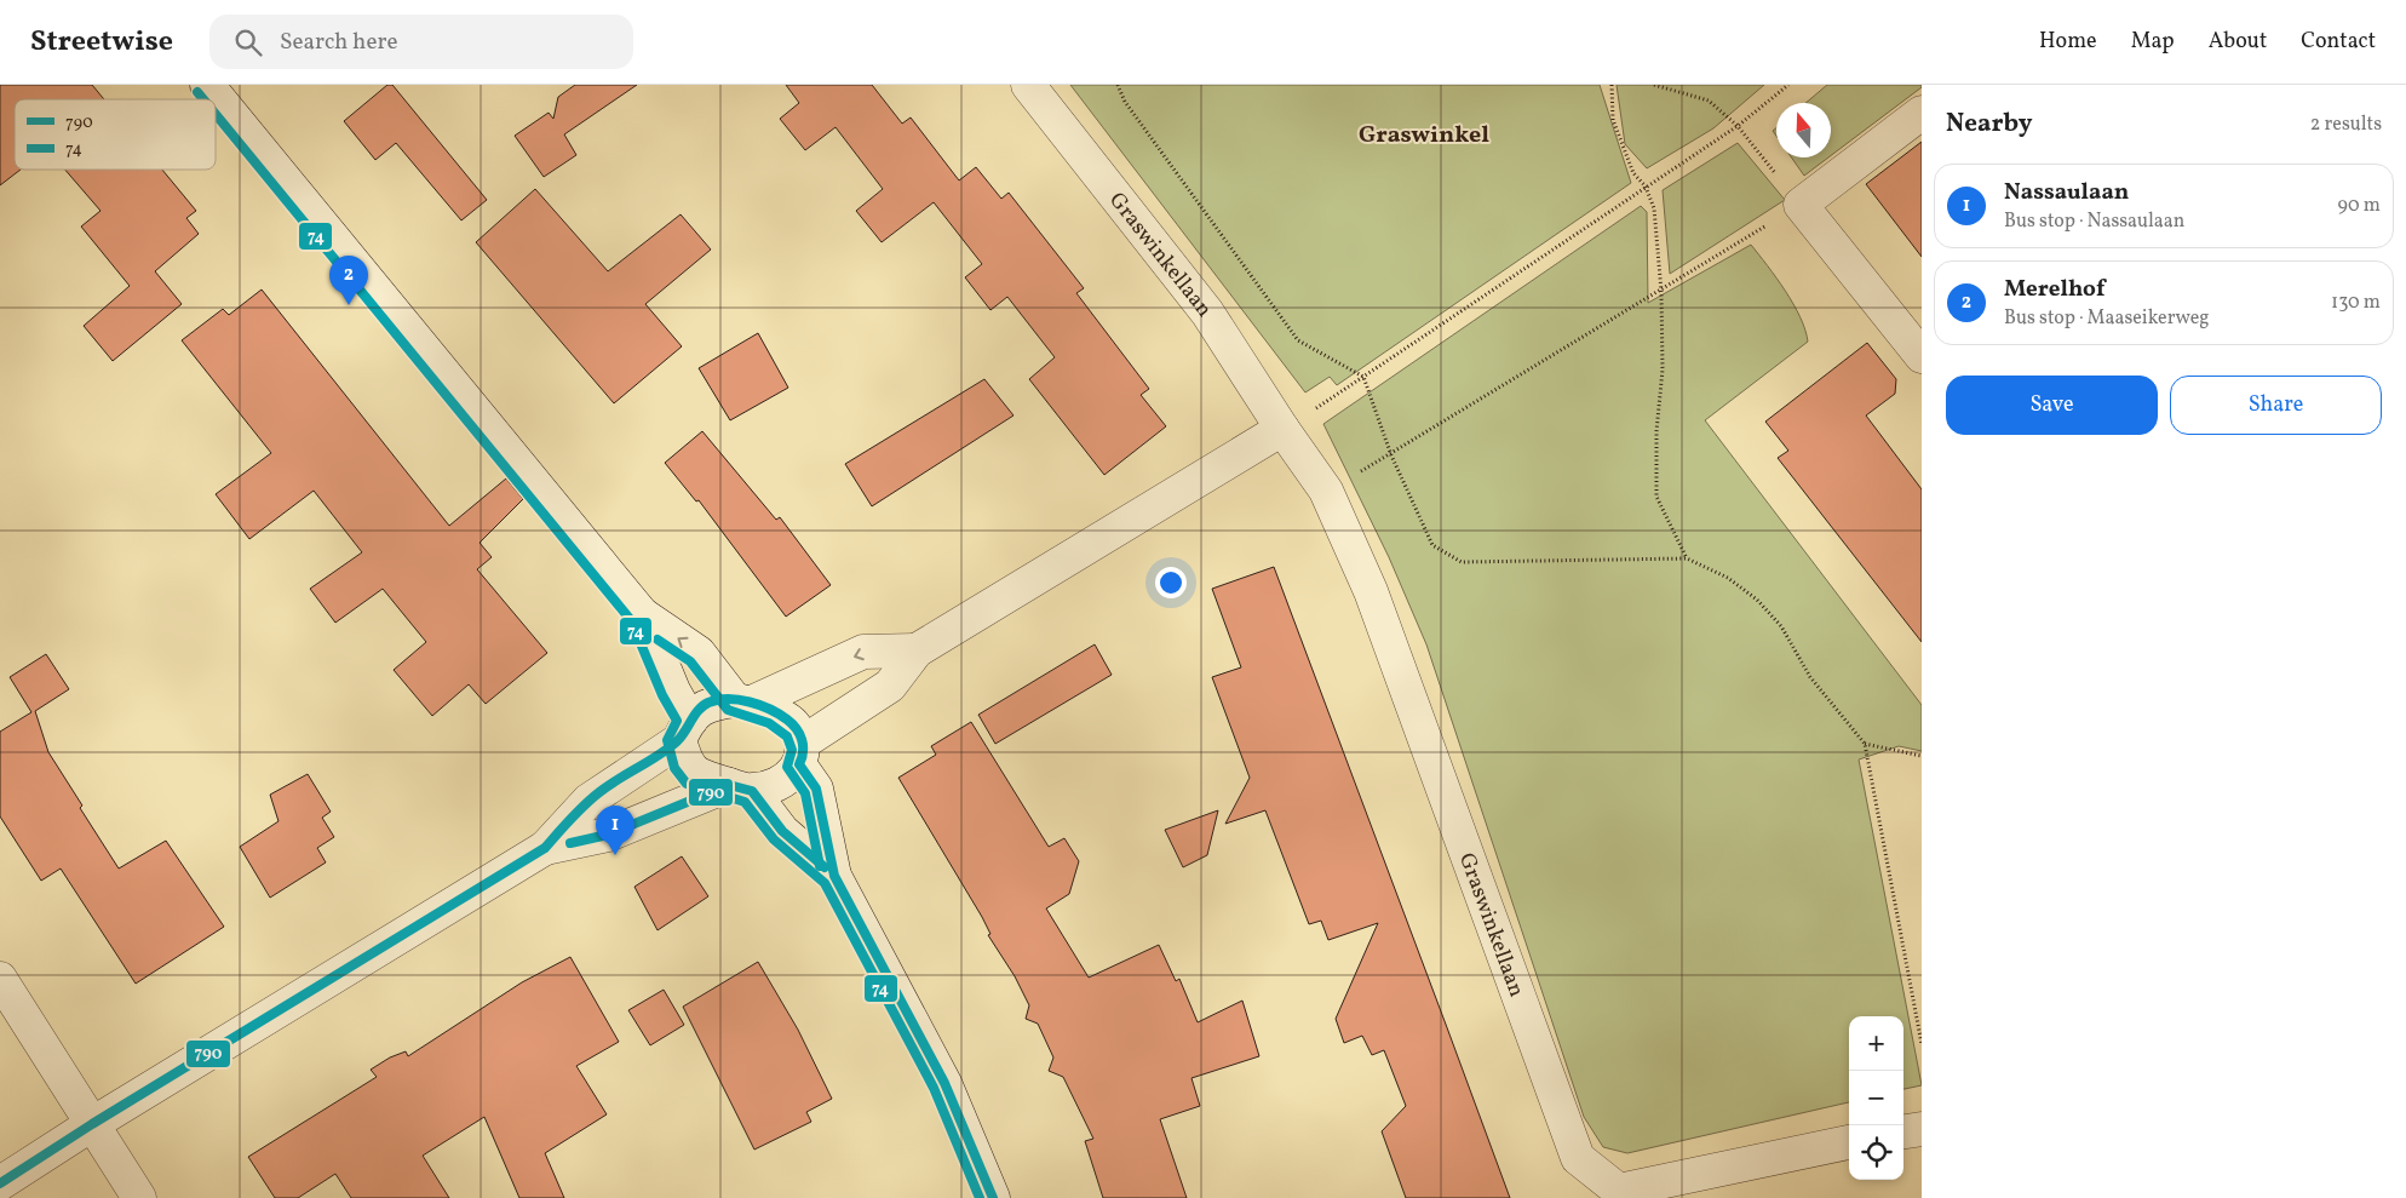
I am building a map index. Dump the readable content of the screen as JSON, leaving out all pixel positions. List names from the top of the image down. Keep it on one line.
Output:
{"streets":{"street":["Graswinkellaan"]},"districts":["Graswinkel"],"lines":["transit line 74","transit line 790"],"legend":["790","74"],"north":"top","page":{"header":"Streetwise","search":"Search here","nav":["Home","Map","About","Contact"],"heading":["Nearby","2 results"],"list":[{"mark":"1","name":"Nassaulaan","note":"Bus stop · Nassaulaan","value":"90 m"},{"mark":"2","name":"Merelhof","note":"Bus stop · Maaseikerweg","value":"130 m"}],"pins":["2","1"],"buttons":["Save","Share"],"map_buttons":["+","−"]}}
